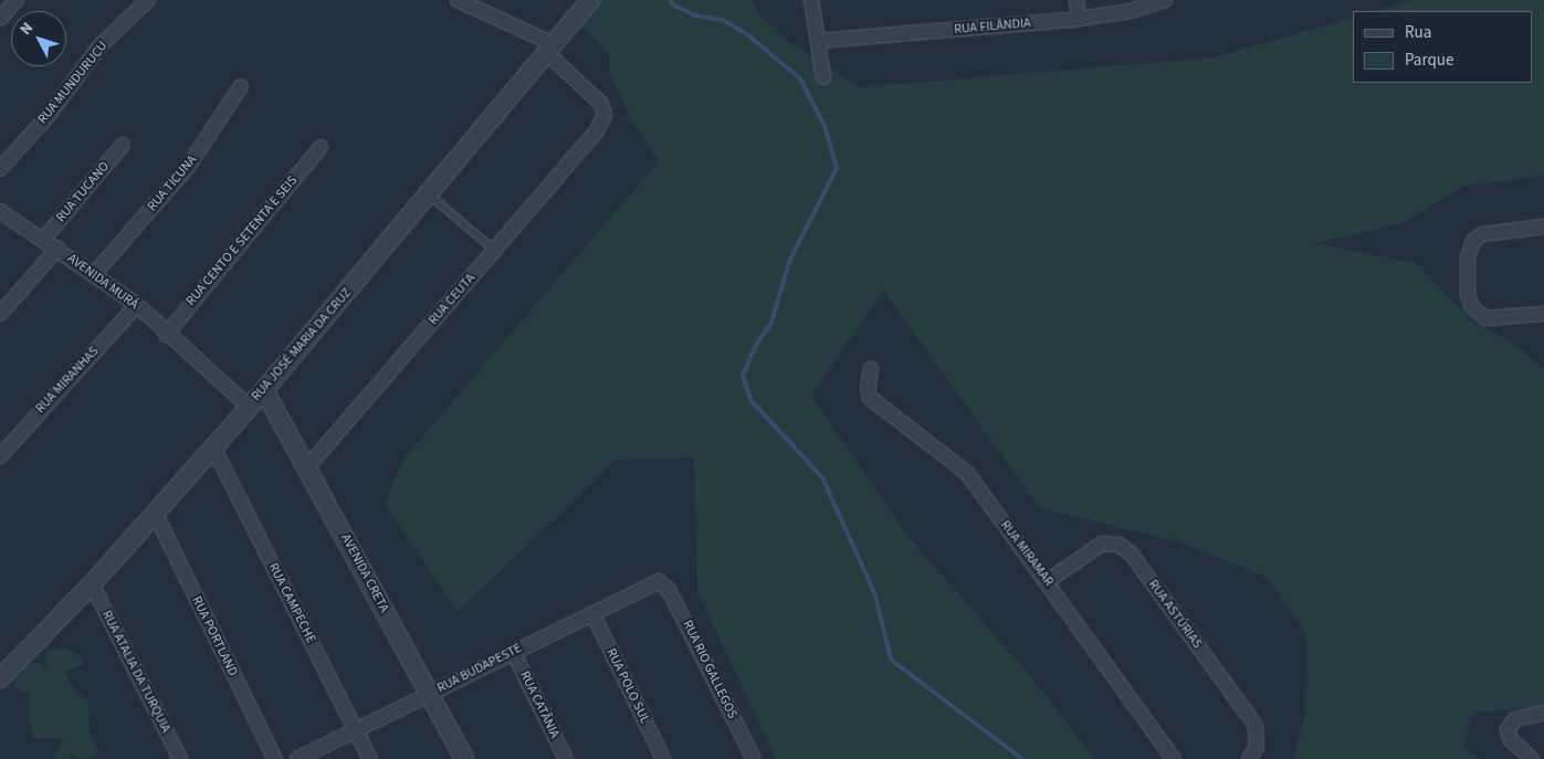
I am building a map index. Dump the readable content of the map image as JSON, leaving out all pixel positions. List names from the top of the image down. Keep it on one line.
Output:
{"streets":{"street":["RUA FILÂNDIA","RUA MUNDURUCU","RUA TICUNA","RUA TUCANO","RUA CENTO E SETENTA E SEIS","AVENIDA MURÁ","RUA CEUTA","RUA JOSÉ MARIA DA CRUZ","RUA MIRANHAS","RUA MIRAMAR","AVENIDA CRETA","RUA CAMPECHE","RUA ASTÚRIAS","RUA PORTLAND","RUA BUDAPESTE","RUA RIO GALLEGOS","RUA ATALIA DA TURQUIA","RUA POLO SUL","RUA CATÂNIA"]},"crossings":[["RUA TICUNA","AVENIDA MURÁ"],["RUA TUCANO","AVENIDA MURÁ"],["RUA CENTO E SETENTA E SEIS","AVENIDA MURÁ"],["AVENIDA MURÁ","RUA JOSÉ MARIA DA CRUZ"],["AVENIDA MURÁ","RUA MIRANHAS"],["RUA CEUTA","RUA JOSÉ MARIA DA CRUZ"],["RUA CEUTA","AVENIDA CRETA"],["RUA JOSÉ MARIA DA CRUZ","AVENIDA CRETA"],["RUA JOSÉ MARIA DA CRUZ","RUA CAMPECHE"],["RUA JOSÉ MARIA DA CRUZ","RUA PORTLAND"],["RUA JOSÉ MARIA DA CRUZ","RUA ATALIA DA TURQUIA"],["RUA MIRAMAR","RUA ASTÚRIAS"],["AVENIDA CRETA","RUA BUDAPESTE"],["RUA CAMPECHE","RUA BUDAPESTE"],["RUA BUDAPESTE","RUA RIO GALLEGOS"],["RUA BUDAPESTE","RUA POLO SUL"],["RUA BUDAPESTE","RUA CATÂNIA"]],"legend":["Rua","Parque"],"north":"top left"}
